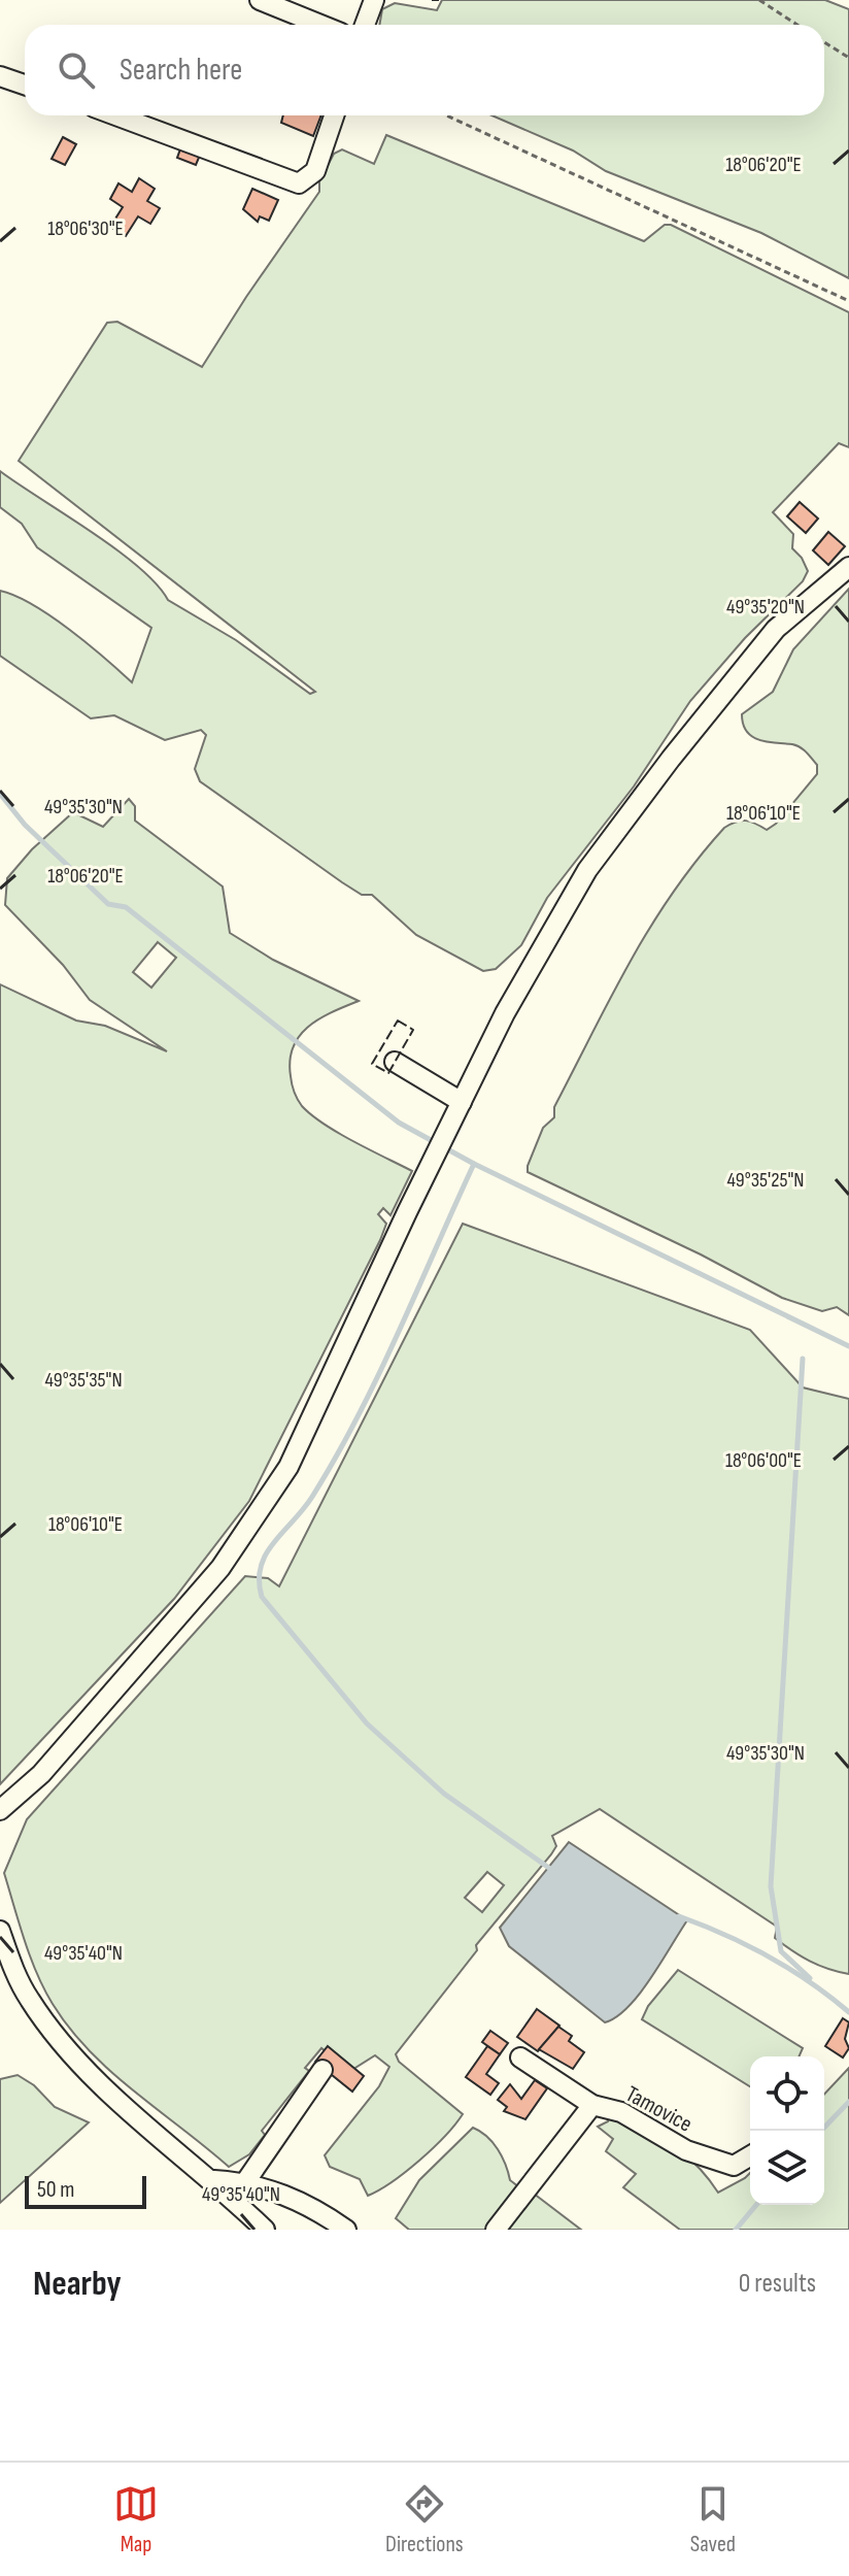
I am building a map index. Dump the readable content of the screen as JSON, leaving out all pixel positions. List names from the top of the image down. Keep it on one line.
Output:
{"streets":{"street":["Tamovice"]},"scale_bar":"50 m","page":{"search":"Search here","scale":"50 m","heading":["Nearby","0 results"],"nav":["Map","Directions","Saved"]},"coordinates":["18°06'20\"E","18°06'30\"E","49°35'20\"N","49°35'30\"N","18°06'10\"E","49°35'25\"N","49°35'35\"N","18°06'00\"E","49°35'40\"N"]}
